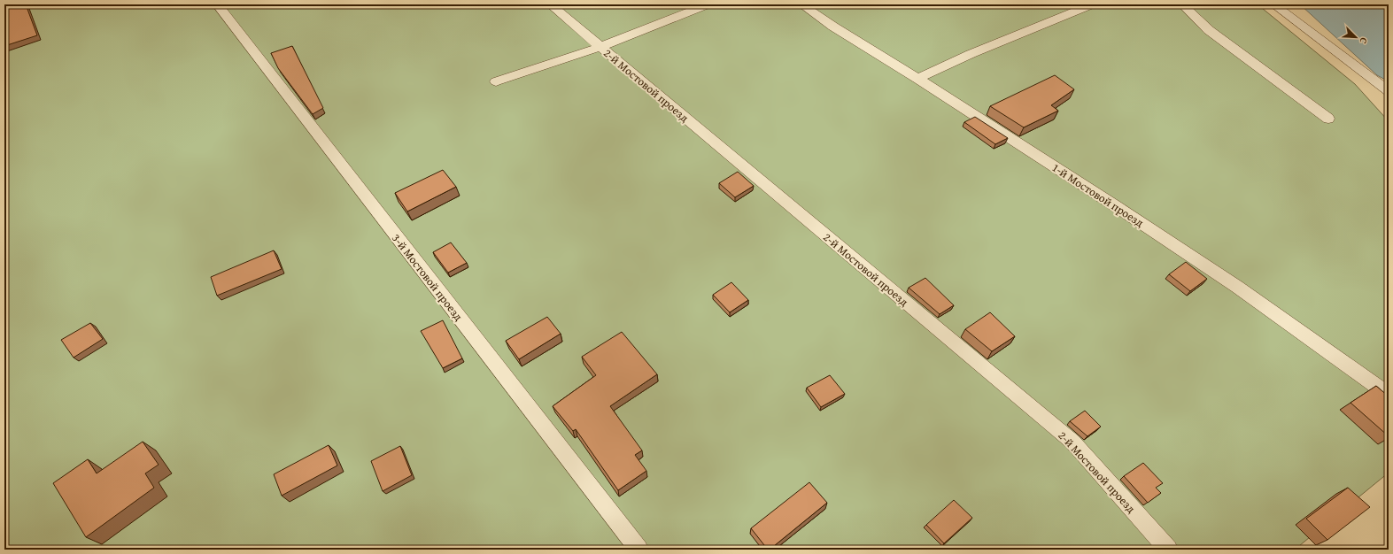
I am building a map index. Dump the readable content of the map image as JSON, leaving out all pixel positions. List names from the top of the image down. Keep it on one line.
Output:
{"streets":{"lane":["2-й Мостовой проезд","1-й Мостовой проезд","3-й Мостовой проезд"]},"north":"bottom right"}
